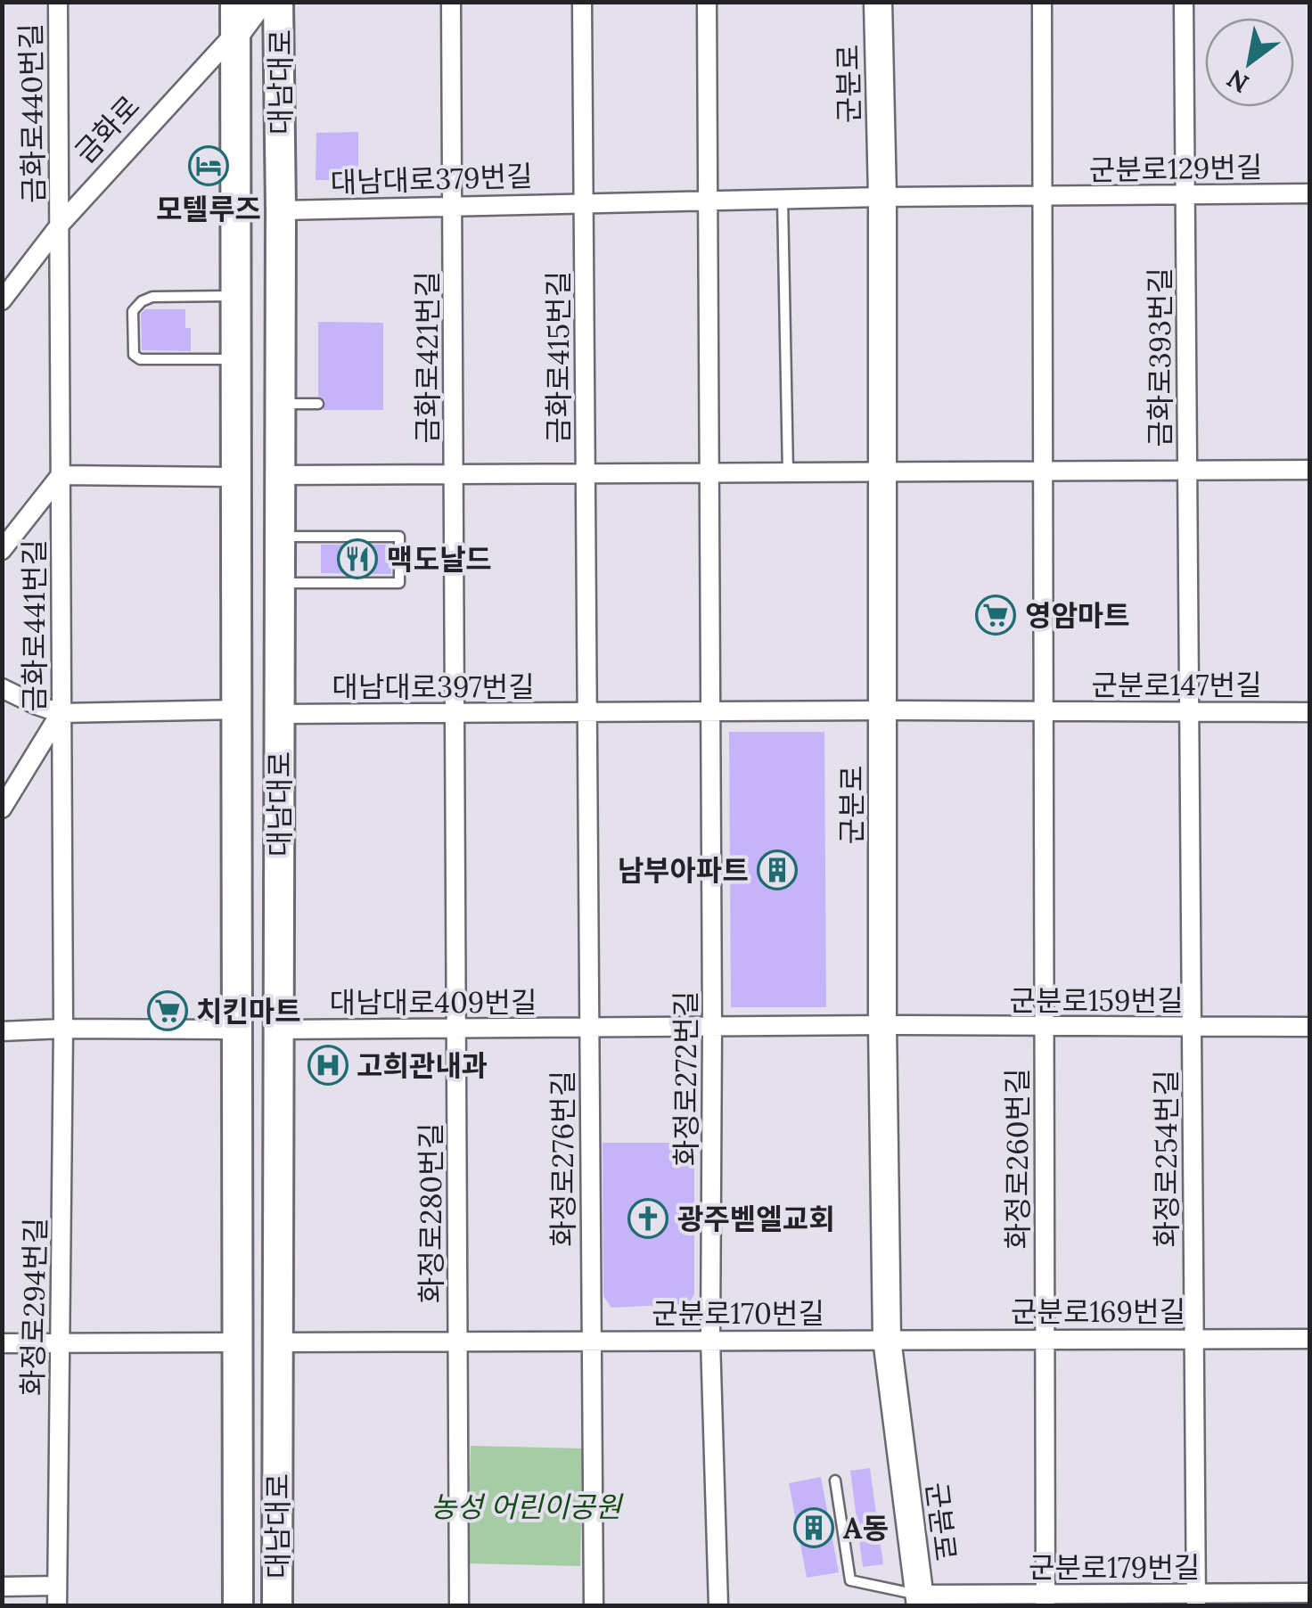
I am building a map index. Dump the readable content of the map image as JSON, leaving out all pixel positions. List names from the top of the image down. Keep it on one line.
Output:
{"streets":{"main road":["대남대로"],"street":["군분로","금화로440번길","금화로","군분로129번길","대남대로379번길","금화로421번길","금화로415번길","금화로393번길","금화로441번길","군분로147번길","대남대로397번길","군분로159번길","대남대로409번길","화정로272번길","화정로276번길","화정로260번길","화정로254번길","화정로280번길","화정로294번길","군분로169번길","군분로170번길","군분로179번길"]},"crossings":[["대남대로","금화로"],["대남대로","대남대로379번길"],["대남대로","대남대로397번길"],["대남대로","대남대로409번길"],["대남대로","군분로170번길"],["군분로","군분로129번길"],["군분로","군분로147번길"],["군분로","군분로159번길"],["군분로","군분로169번길"],["군분로","군분로170번길"],["군분로","군분로179번길"],["금화로440번길","금화로"],["금화로440번길","금화로441번길"],["금화로","금화로441번길"],["군분로129번길","대남대로379번길"],["군분로129번길","금화로393번길"],["군분로129번길","화정로272번길"],["대남대로379번길","금화로421번길"],["대남대로379번길","금화로415번길"],["대남대로379번길","화정로272번길"],["금화로421번길","대남대로397번길"],["금화로421번길","화정로280번길"],["금화로415번길","대남대로397번길"],["금화로415번길","화정로276번길"],["금화로393번길","군분로147번길"],["금화로393번길","화정로254번길"],["금화로441번길","화정로294번길"],["군분로147번길","대남대로397번길"],["군분로147번길","화정로272번길"],["군분로147번길","화정로260번길"],["군분로147번길","화정로254번길"],["대남대로397번길","화정로272번길"],["대남대로397번길","화정로276번길"],["대남대로397번길","화정로280번길"],["군분로159번길","대남대로409번길"],["군분로159번길","화정로272번길"],["군분로159번길","화정로260번길"],["군분로159번길","화정로254번길"],["대남대로409번길","화정로272번길"],["대남대로409번길","화정로276번길"],["대남대로409번길","화정로280번길"],["화정로272번길","군분로170번길"],["화정로276번길","군분로170번길"],["화정로260번길","군분로169번길"],["화정로260번길","군분로179번길"],["화정로254번길","군분로169번길"],["화정로254번길","군분로179번길"],["화정로280번길","군분로170번길"],["군분로169번길","군분로170번길"]],"parks":["농성 어린이공원"],"places":{"hotel":["모텔루즈"],"restaurant":["맥도날드"],"supermarket":["영암마트","치킨마트"],"building":["남부아파트","A동"],"hospital":["고희관내과"],"church":["광주벧엘교회"]},"north":"bottom left"}
